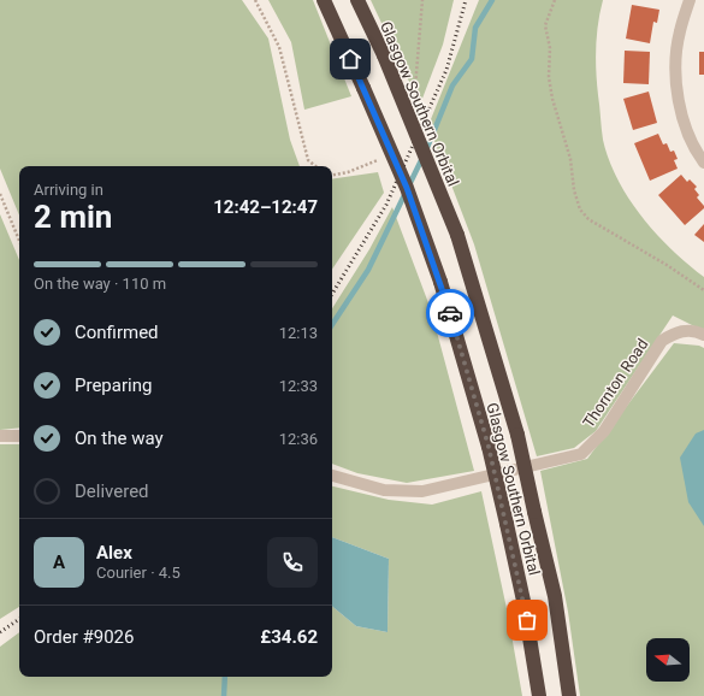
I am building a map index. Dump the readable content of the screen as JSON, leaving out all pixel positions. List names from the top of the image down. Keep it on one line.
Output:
{"streets":{"highway":["Glasgow Southern Orbital"],"street":["Thornton Road"]},"north":"left","page":{"heading":["2 min","Arriving in","12:42–12:47"],"panel":["Alex","Courier · 4.5","Order #9026","£34.62"],"bar":"On the way · 110 m","list":[["Confirmed","12:13"],["Preparing","12:33"],["On the way","12:36"],"Delivered"],"round":"A"}}
